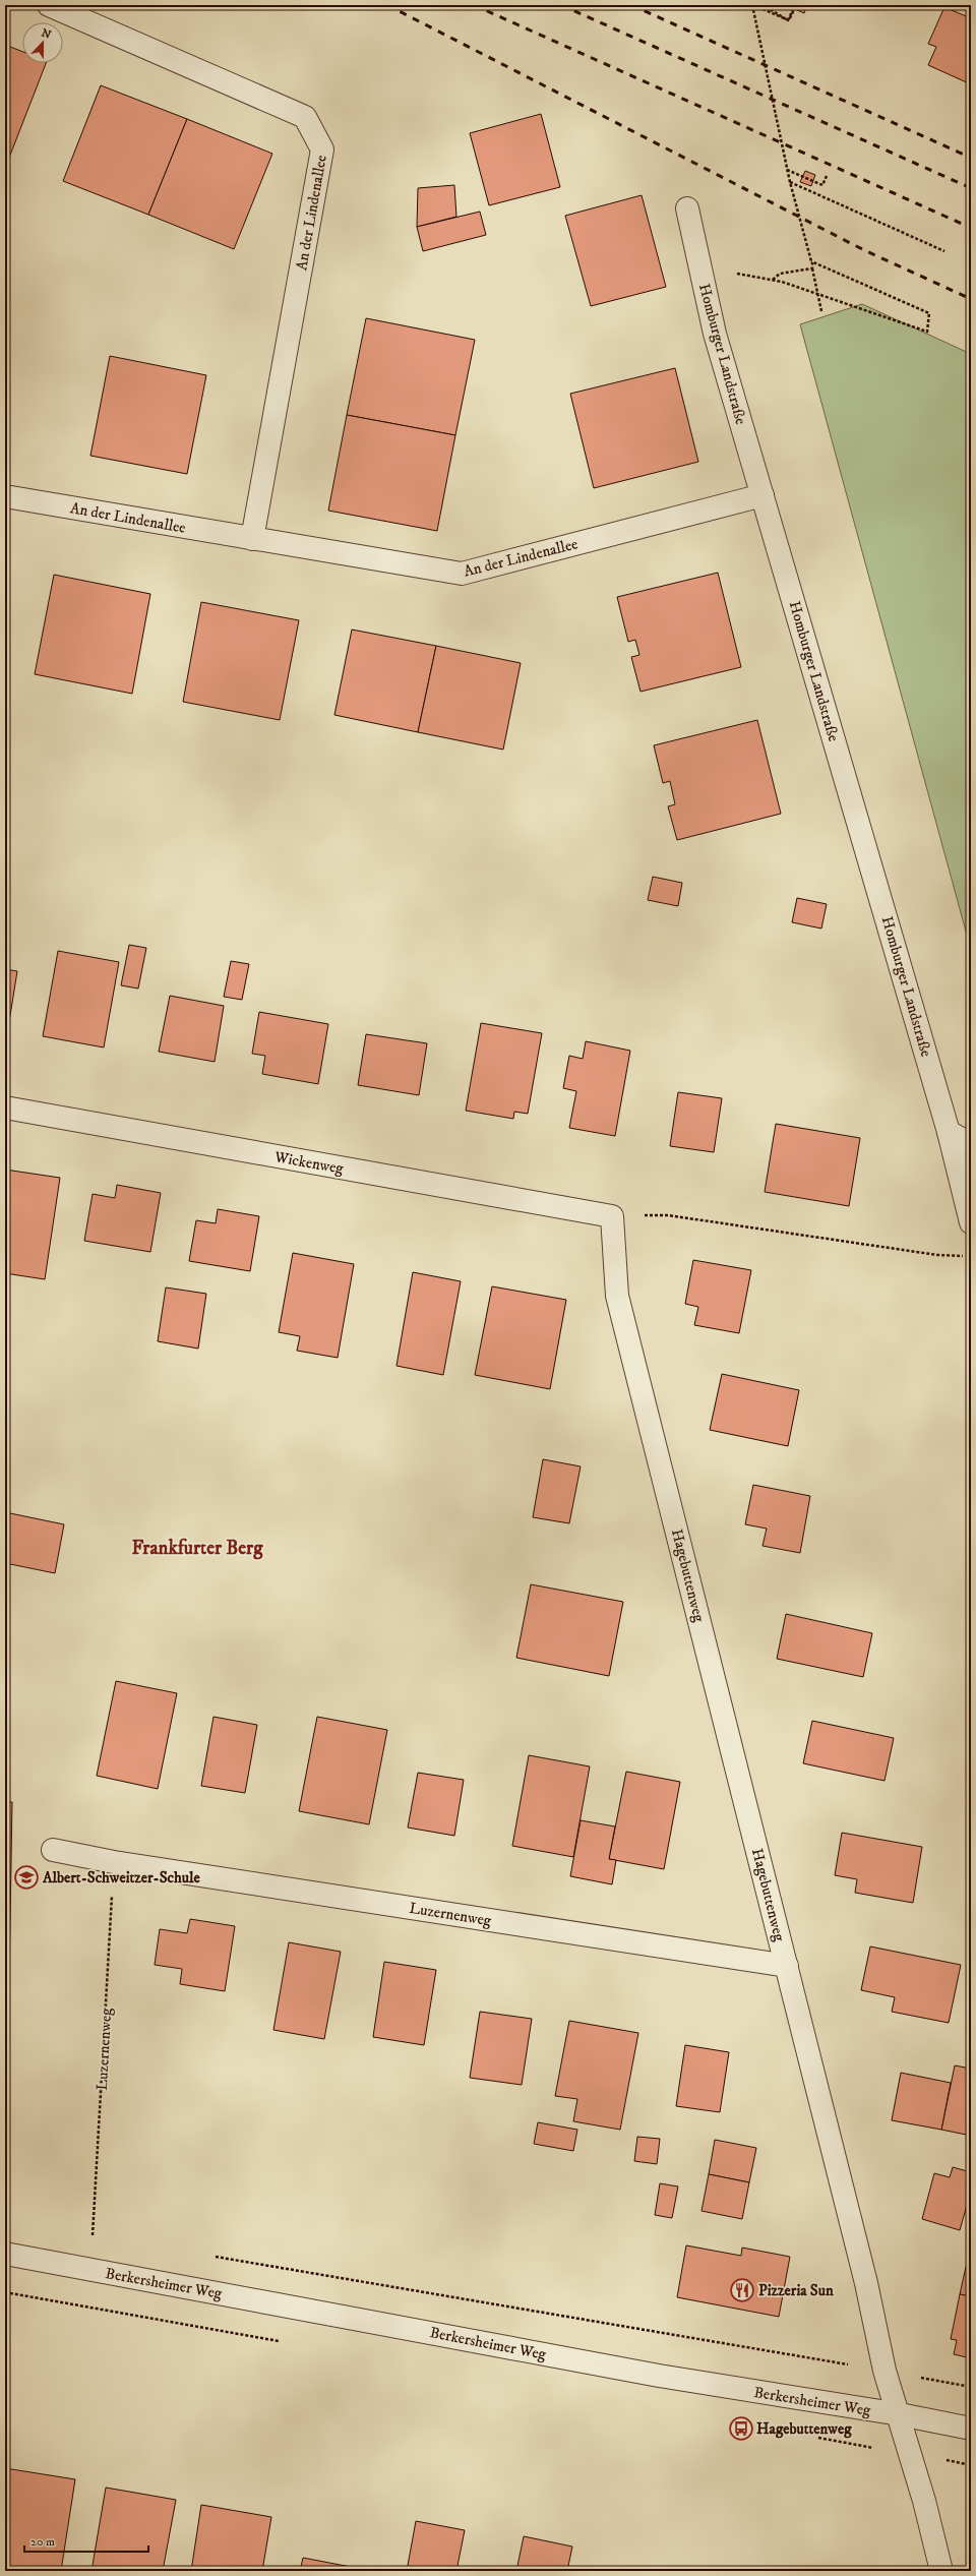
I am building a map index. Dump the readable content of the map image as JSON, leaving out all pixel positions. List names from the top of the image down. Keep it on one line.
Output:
{"streets":{"street":["An der Lindenallee","Homburger Landstraße","Wickenweg","Hagebuttenweg","Luzernenweg","Berkersheimer Weg"]},"crossings":[["An der Lindenallee","Homburger Landstraße"],["Wickenweg","Hagebuttenweg"],["Hagebuttenweg","Luzernenweg"],["Hagebuttenweg","Berkersheimer Weg"]],"districts":["Frankfurter Berg"],"places":{"school or university":["Albert-Schweitzer-Schule"],"restaurant":["Pizzeria Sun"],"bus stop":["Hagebuttenweg"]},"scale_bar":"20 m","north":"top"}
